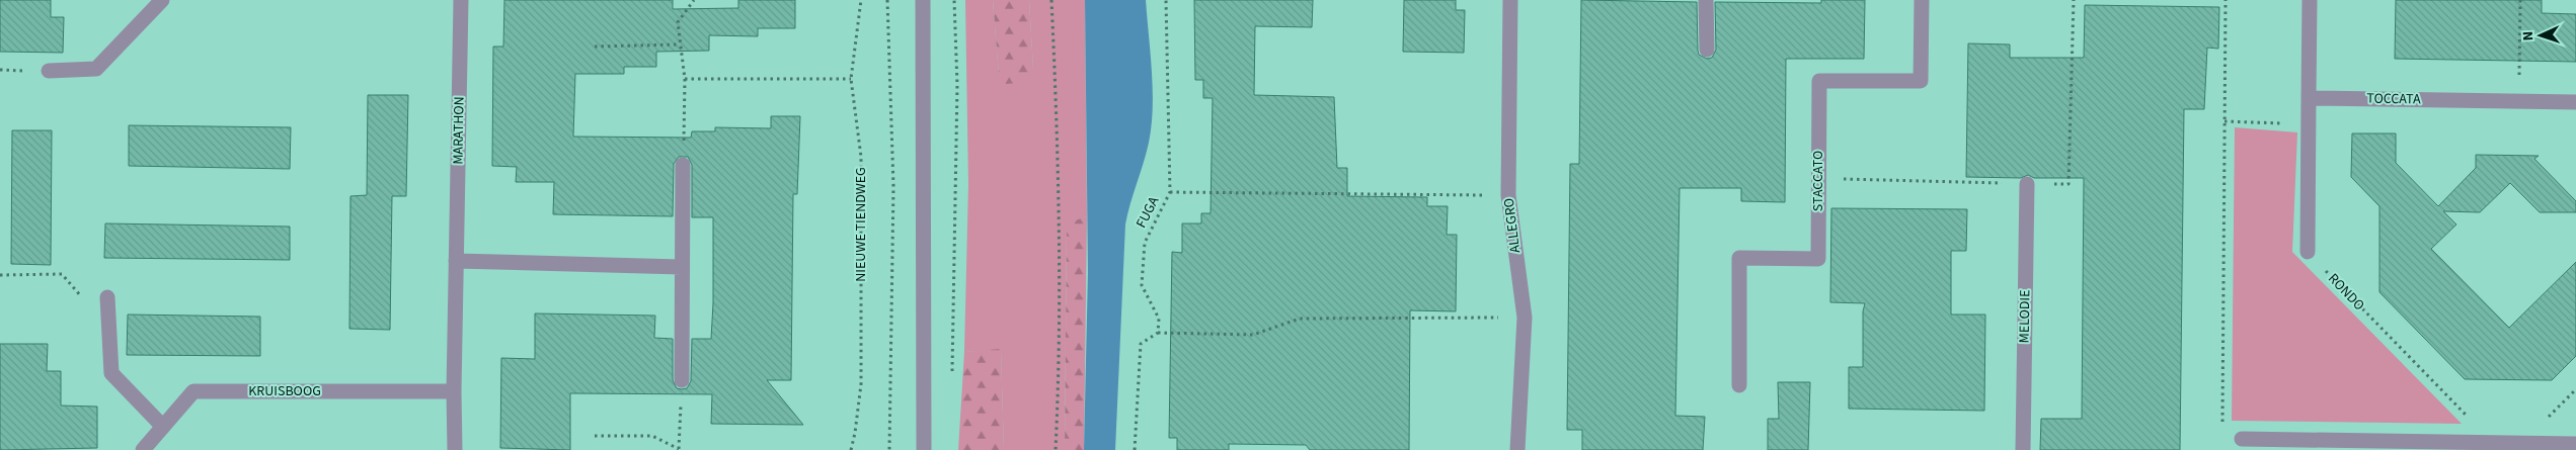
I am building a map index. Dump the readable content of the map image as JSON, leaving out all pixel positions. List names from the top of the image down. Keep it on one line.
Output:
{"streets":{"street":["TOCCATA","MARATHON","STACCATO","ALLEGRO","MELODIE","KRUISBOOG"],"path":["FUGA","NIEUWE TIENDWEG","RONDO"]},"crossings":[["MARATHON","KRUISBOOG"]],"north":"left"}
